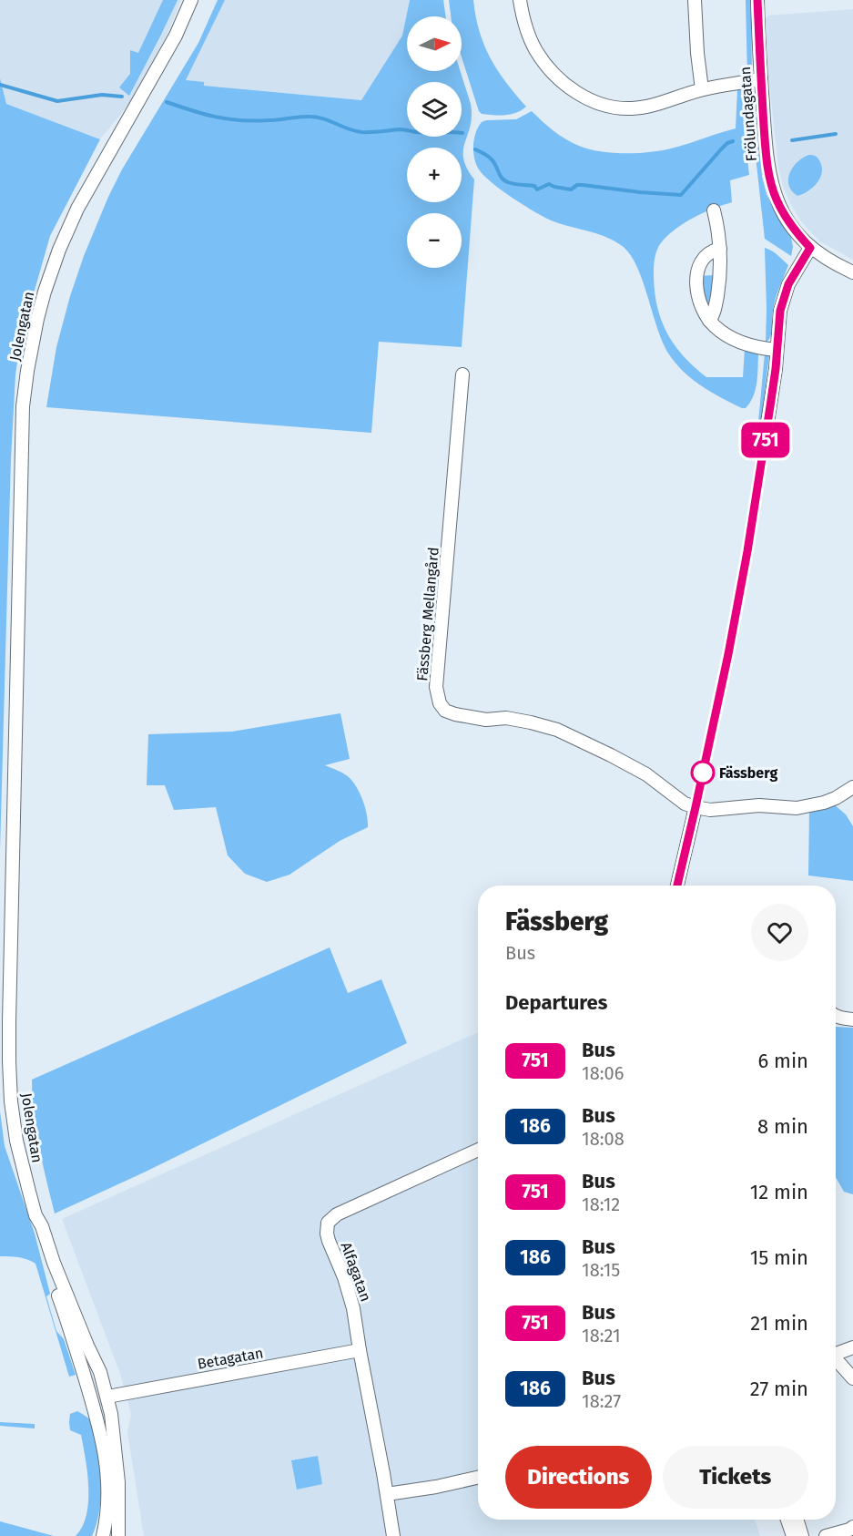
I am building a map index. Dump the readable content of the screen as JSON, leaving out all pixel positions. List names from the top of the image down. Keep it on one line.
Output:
{"streets":{"street":["Frölundagatan","Jolengatan","Fässberg Mellangård","Alfagatan","Betagatan"]},"crossings":[["Jolengatan","Betagatan"],["Alfagatan","Betagatan"]],"places":["Fässberg"],"lines":["bus line 751"],"north":"right","page":{"on_map":"751","map_buttons":["+","−"],"heading":[["Fässberg","Bus"],"Departures"],"list":[{"mark":"751","name":"Bus","note":"18:06","value":"6 min"},{"mark":"186","name":"Bus","note":"18:08","value":"8 min"},{"mark":"751","name":"Bus","note":"18:12","value":"12 min"},{"mark":"186","name":"Bus","note":"18:15","value":"15 min"},{"mark":"751","name":"Bus","note":"18:21","value":"21 min"},{"mark":"186","name":"Bus","note":"18:27","value":"27 min"}],"buttons":["Directions","Tickets"]}}
